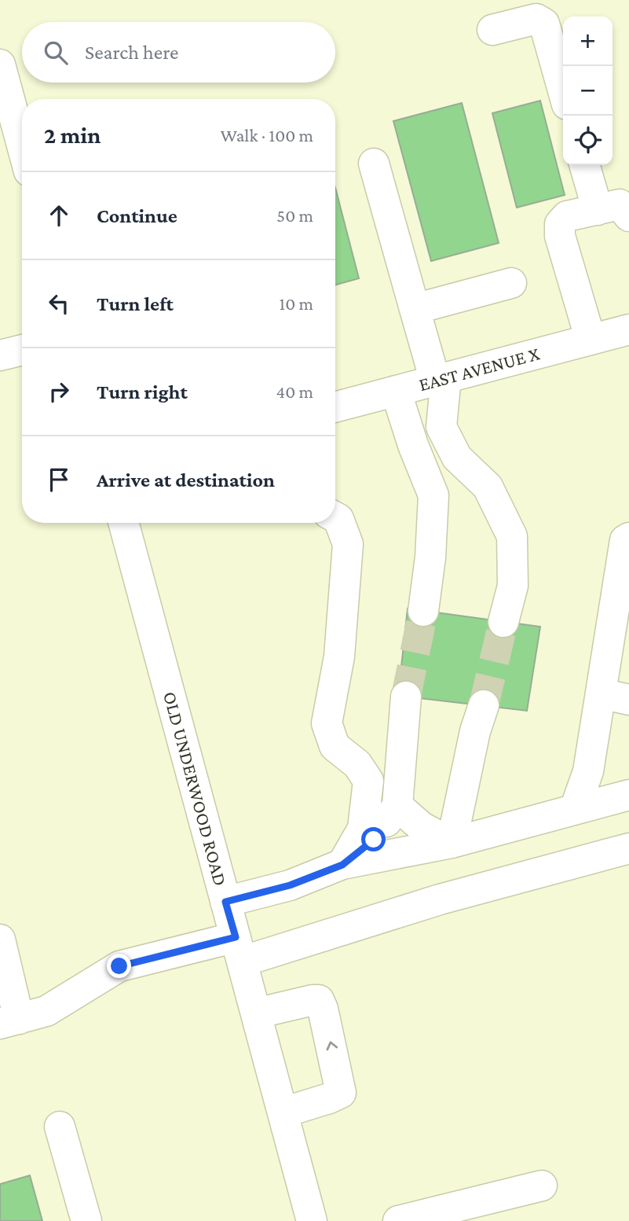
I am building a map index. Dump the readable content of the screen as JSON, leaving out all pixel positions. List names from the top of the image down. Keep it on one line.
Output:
{"streets":{"street":["EAST AVENUE X","OLD UNDERWOOD ROAD"]},"page":{"map_buttons":["+","−"],"search":"Search here","heading":["2 min","Walk · 100 m"],"list":[["Continue","50 m"],["Turn left","10 m"],["Turn right","40 m"],"Arrive at destination"]}}
